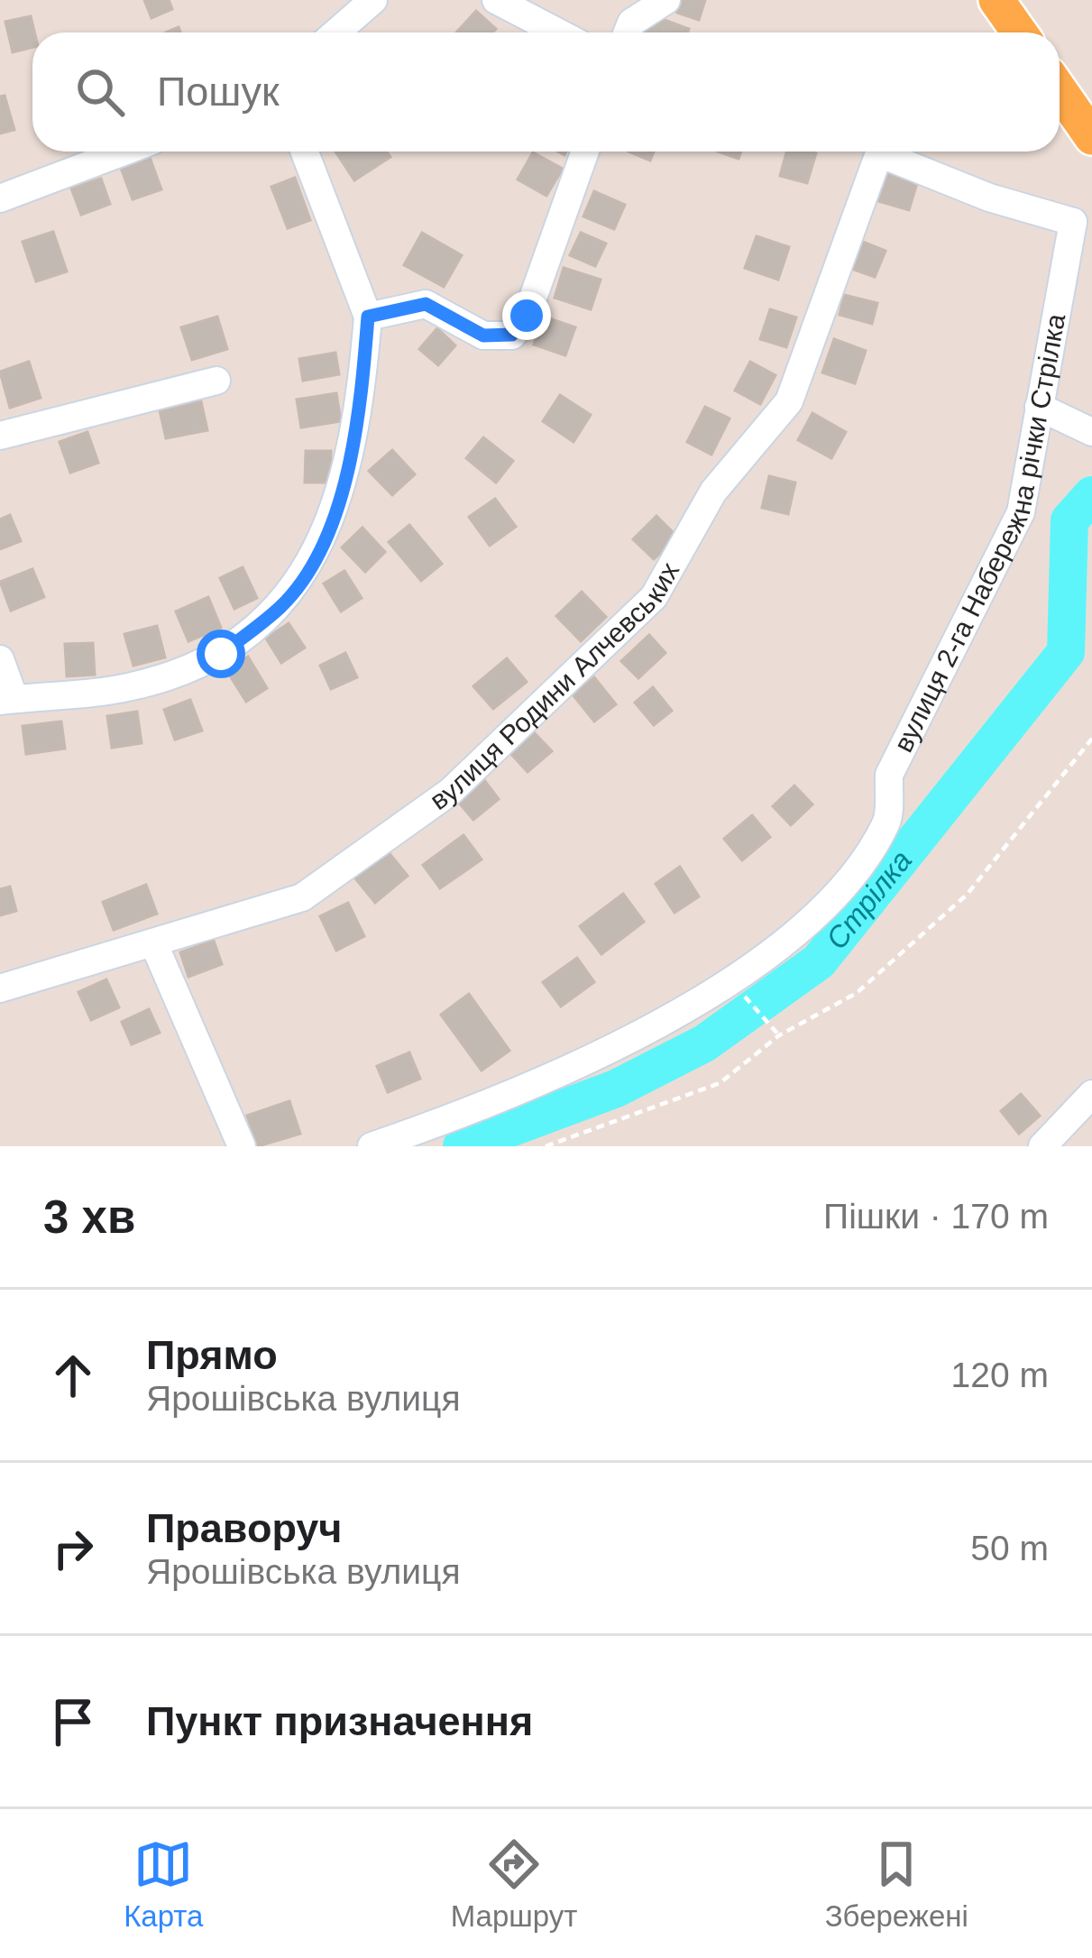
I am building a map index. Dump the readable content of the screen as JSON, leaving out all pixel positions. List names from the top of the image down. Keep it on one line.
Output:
{"streets":{"street":["вулиця 2-га Набережна річки Стрілка","вулиця Родини Алчевських"]},"water":["Стрілка"],"page":{"search":"Пошук","heading":["3 хв","Пішки · 170 m"],"list":[["Прямо","Ярошівська вулиця","120 m"],["Праворуч","Ярошівська вулиця","50 m"],"Пункт призначення"],"nav":["Карта","Маршрут","Збережені"]}}
